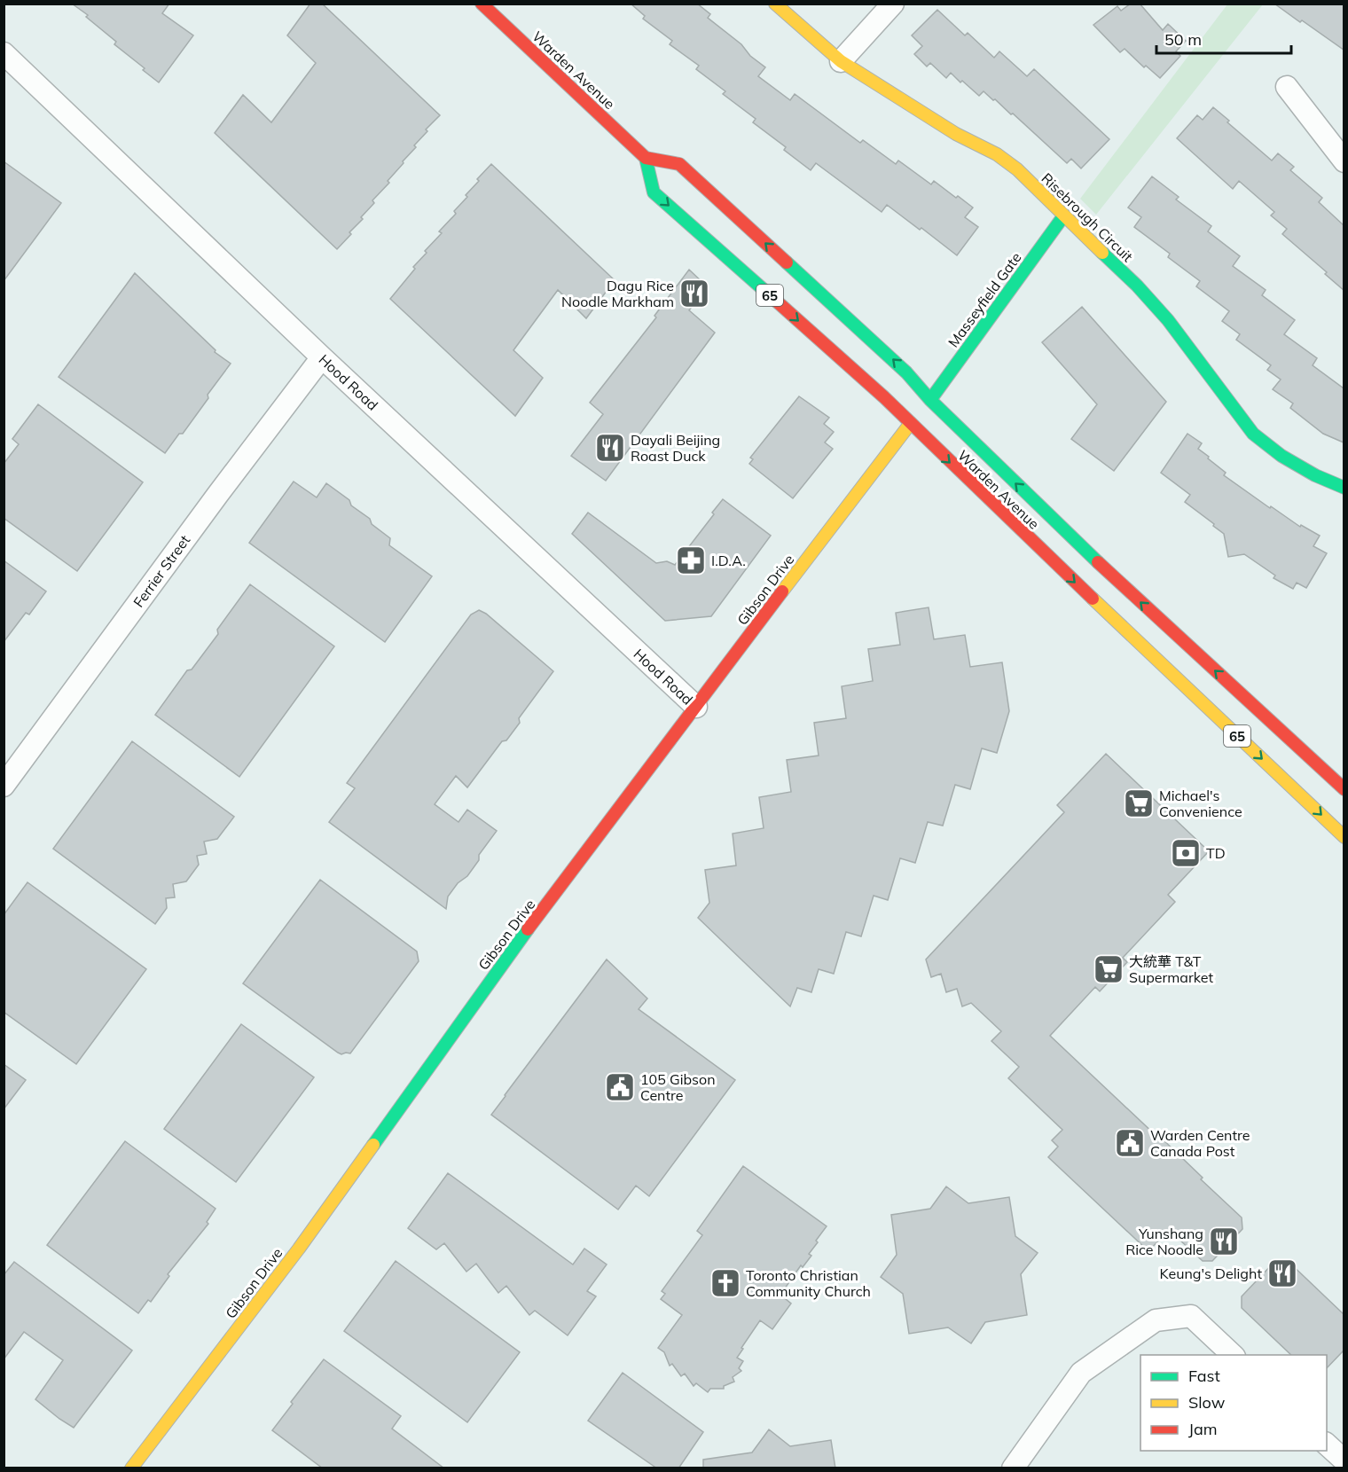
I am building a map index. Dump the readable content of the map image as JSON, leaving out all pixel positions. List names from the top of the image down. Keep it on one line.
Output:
{"streets":{"main road":["Warden Avenue","Risebrough Circuit","65","Masseyfield Gate","Gibson Drive"],"street":["Hood Road","Ferrier Street"]},"crossings":[["Warden Avenue","Masseyfield Gate"],["Warden Avenue","Gibson Drive"],["Risebrough Circuit","Masseyfield Gate"],["Hood Road","Ferrier Street"],["Hood Road","Gibson Drive"]],"places":{"restaurant":["Dagu Rice Noodle Markham","Dayali Beijing Roast Duck","Yunshang Rice Noodle","Keung's Delight"],"pharmacy":["I.D.A."],"supermarket":["Michael's Convenience","大統華 T&T Supermarket"],"bank":["TD"],"public building":["105 Gibson Centre","Warden Centre Canada Post"],"church":["Toronto Christian Community Church"]},"legend":["Fast","Slow","Jam"],"scale_bar":"50 m"}
